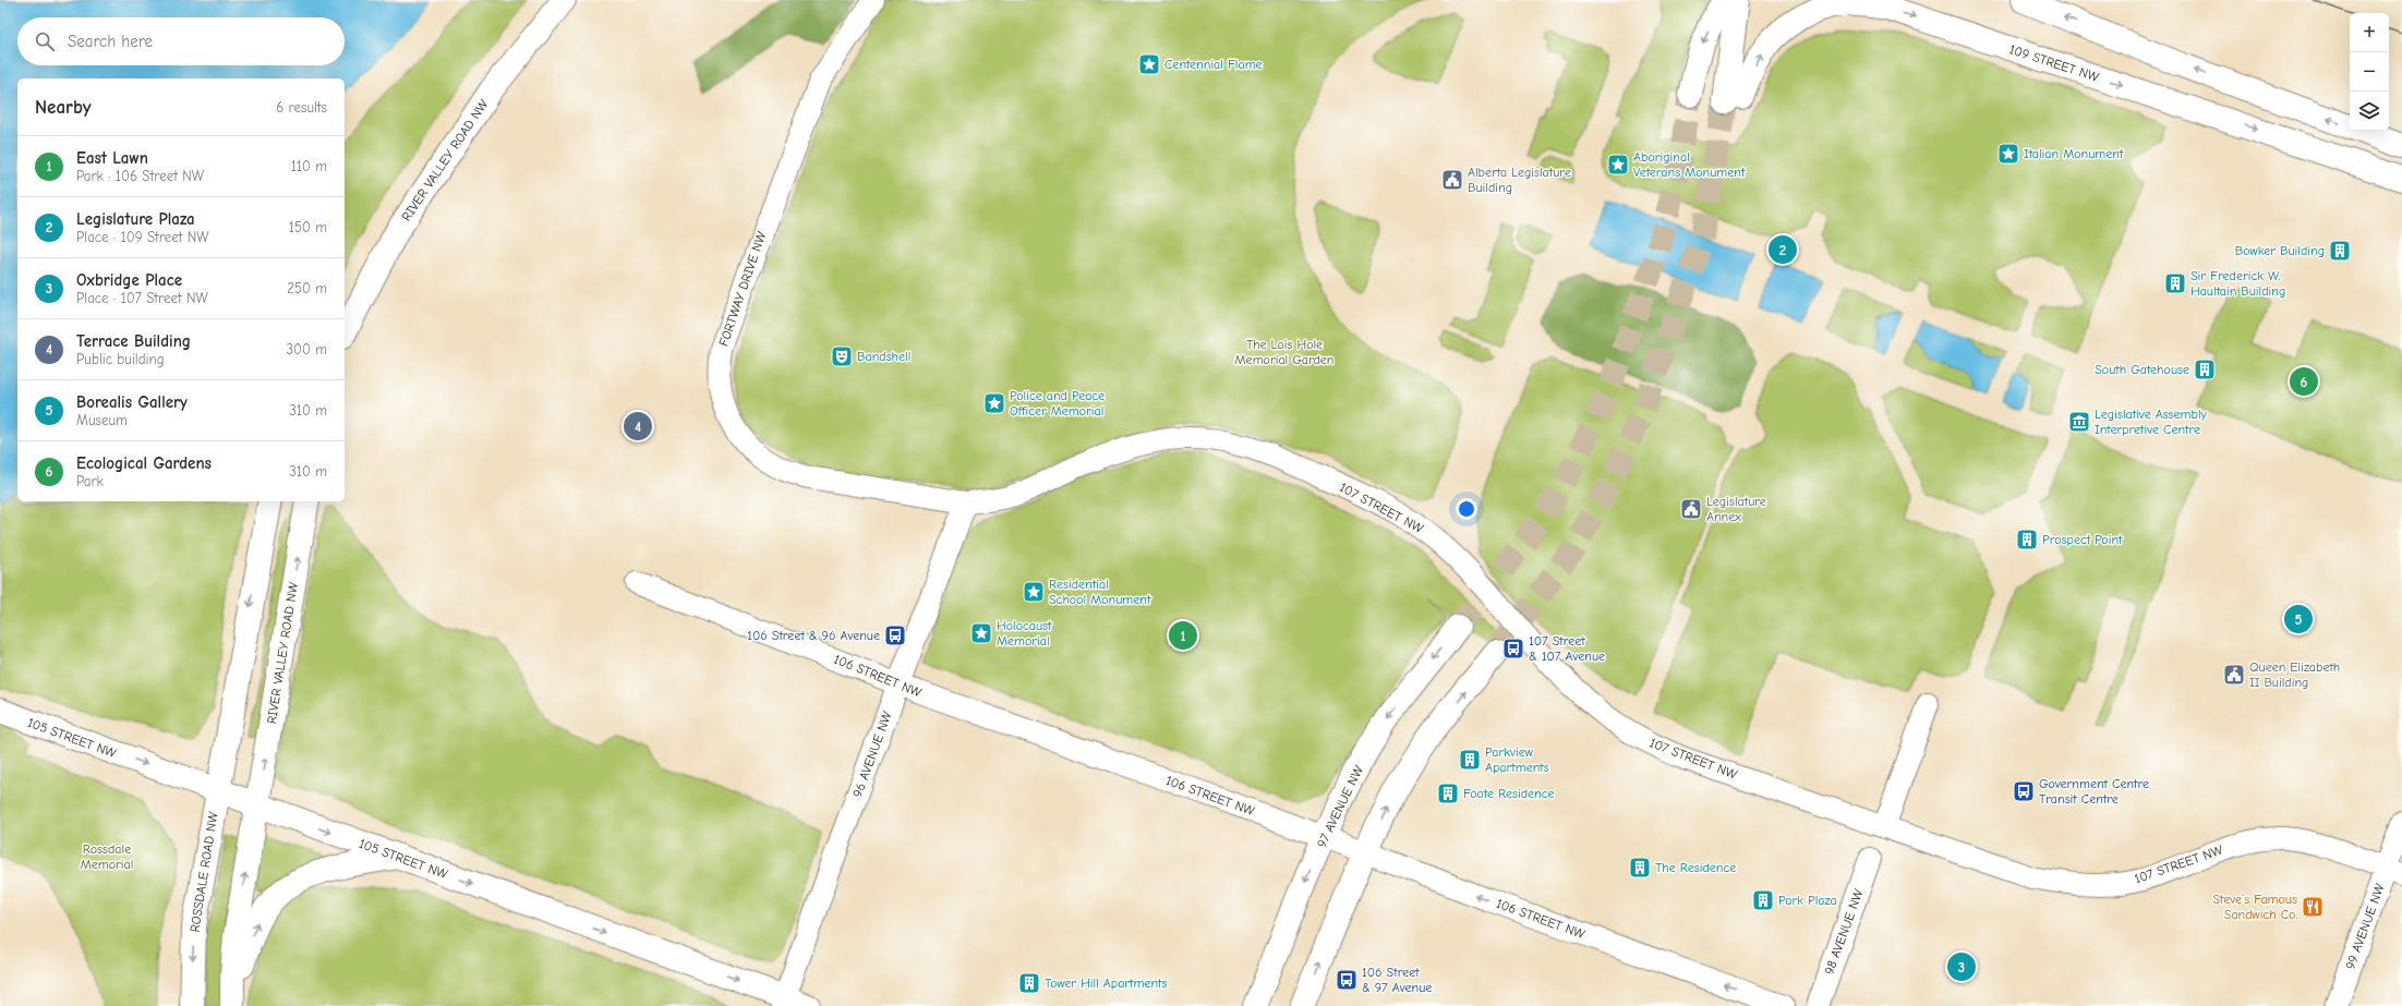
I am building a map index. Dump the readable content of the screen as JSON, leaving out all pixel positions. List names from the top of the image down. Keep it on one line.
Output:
{"streets":{"main road":["109 STREET NW","RIVER VALLEY ROAD NW","105 STREET NW","97 AVENUE NW","ROSSDALE ROAD NW"],"street":["FORTWAY DRIVE NW","107 STREET NW","106 STREET NW","96 AVENUE NW","99 AVENUE NW","98 AVENUE NW"]},"crossings":[["RIVER VALLEY ROAD NW","105 STREET NW"],["FORTWAY DRIVE NW","107 STREET NW"],["FORTWAY DRIVE NW","96 AVENUE NW"],["107 STREET NW","96 AVENUE NW"],["107 STREET NW","99 AVENUE NW"],["106 STREET NW","96 AVENUE NW"],["106 STREET NW","97 AVENUE NW"],["105 STREET NW","96 AVENUE NW"],["105 STREET NW","ROSSDALE ROAD NW"]],"one_way":["106 STREET NW","105 STREET NW"],"parks":["The Lois Hole Memorial Garden","Rossdale Memorial"],"places":{"place":["Centennial Flame","Italian Monument","Aboriginal Veterans Monument","Police and Peace Officer Memorial","Residential School Monument","Holocaust Memorial"],"public building":["Alberta Legislature Building","Legislature Annex","Queen Elizabeth II Building"],"building":["Bowker Building","Sir Frederick W. Haultain Building","South Gatehouse","Prospect Point","Parkview Apartments","Foote Residence","The Residence","Park Plaza","Tower Hill Apartments"],"theatre":["Bandshell"],"museum":["Legislative Assembly Interpretive Centre"],"bus stop":["106 Street & 96 Avenue","107 Street & 107 Avenue","Government Centre Transit Centre","106 Street & 97 Avenue"],"restaurant":["Steve’s Famous Sandwich Co."]},"page":{"map_buttons":["+","−"],"search":"Search here","heading":["Nearby","6 results"],"list":[{"mark":"1","name":"East Lawn","note":"Park · 106 Street NW","value":"110 m"},{"mark":"2","name":"Legislature Plaza","note":"Place · 109 Street NW","value":"150 m"},{"mark":"3","name":"Oxbridge Place","note":"Place · 107 Street NW","value":"250 m"},{"mark":"4","name":"Terrace Building","note":"Public building","value":"300 m"},{"mark":"5","name":"Borealis Gallery","note":"Museum","value":"310 m"},{"mark":"6","name":"Ecological Gardens","note":"Park","value":"310 m"}],"pins":["2","6","4","5","1","3"]}}
